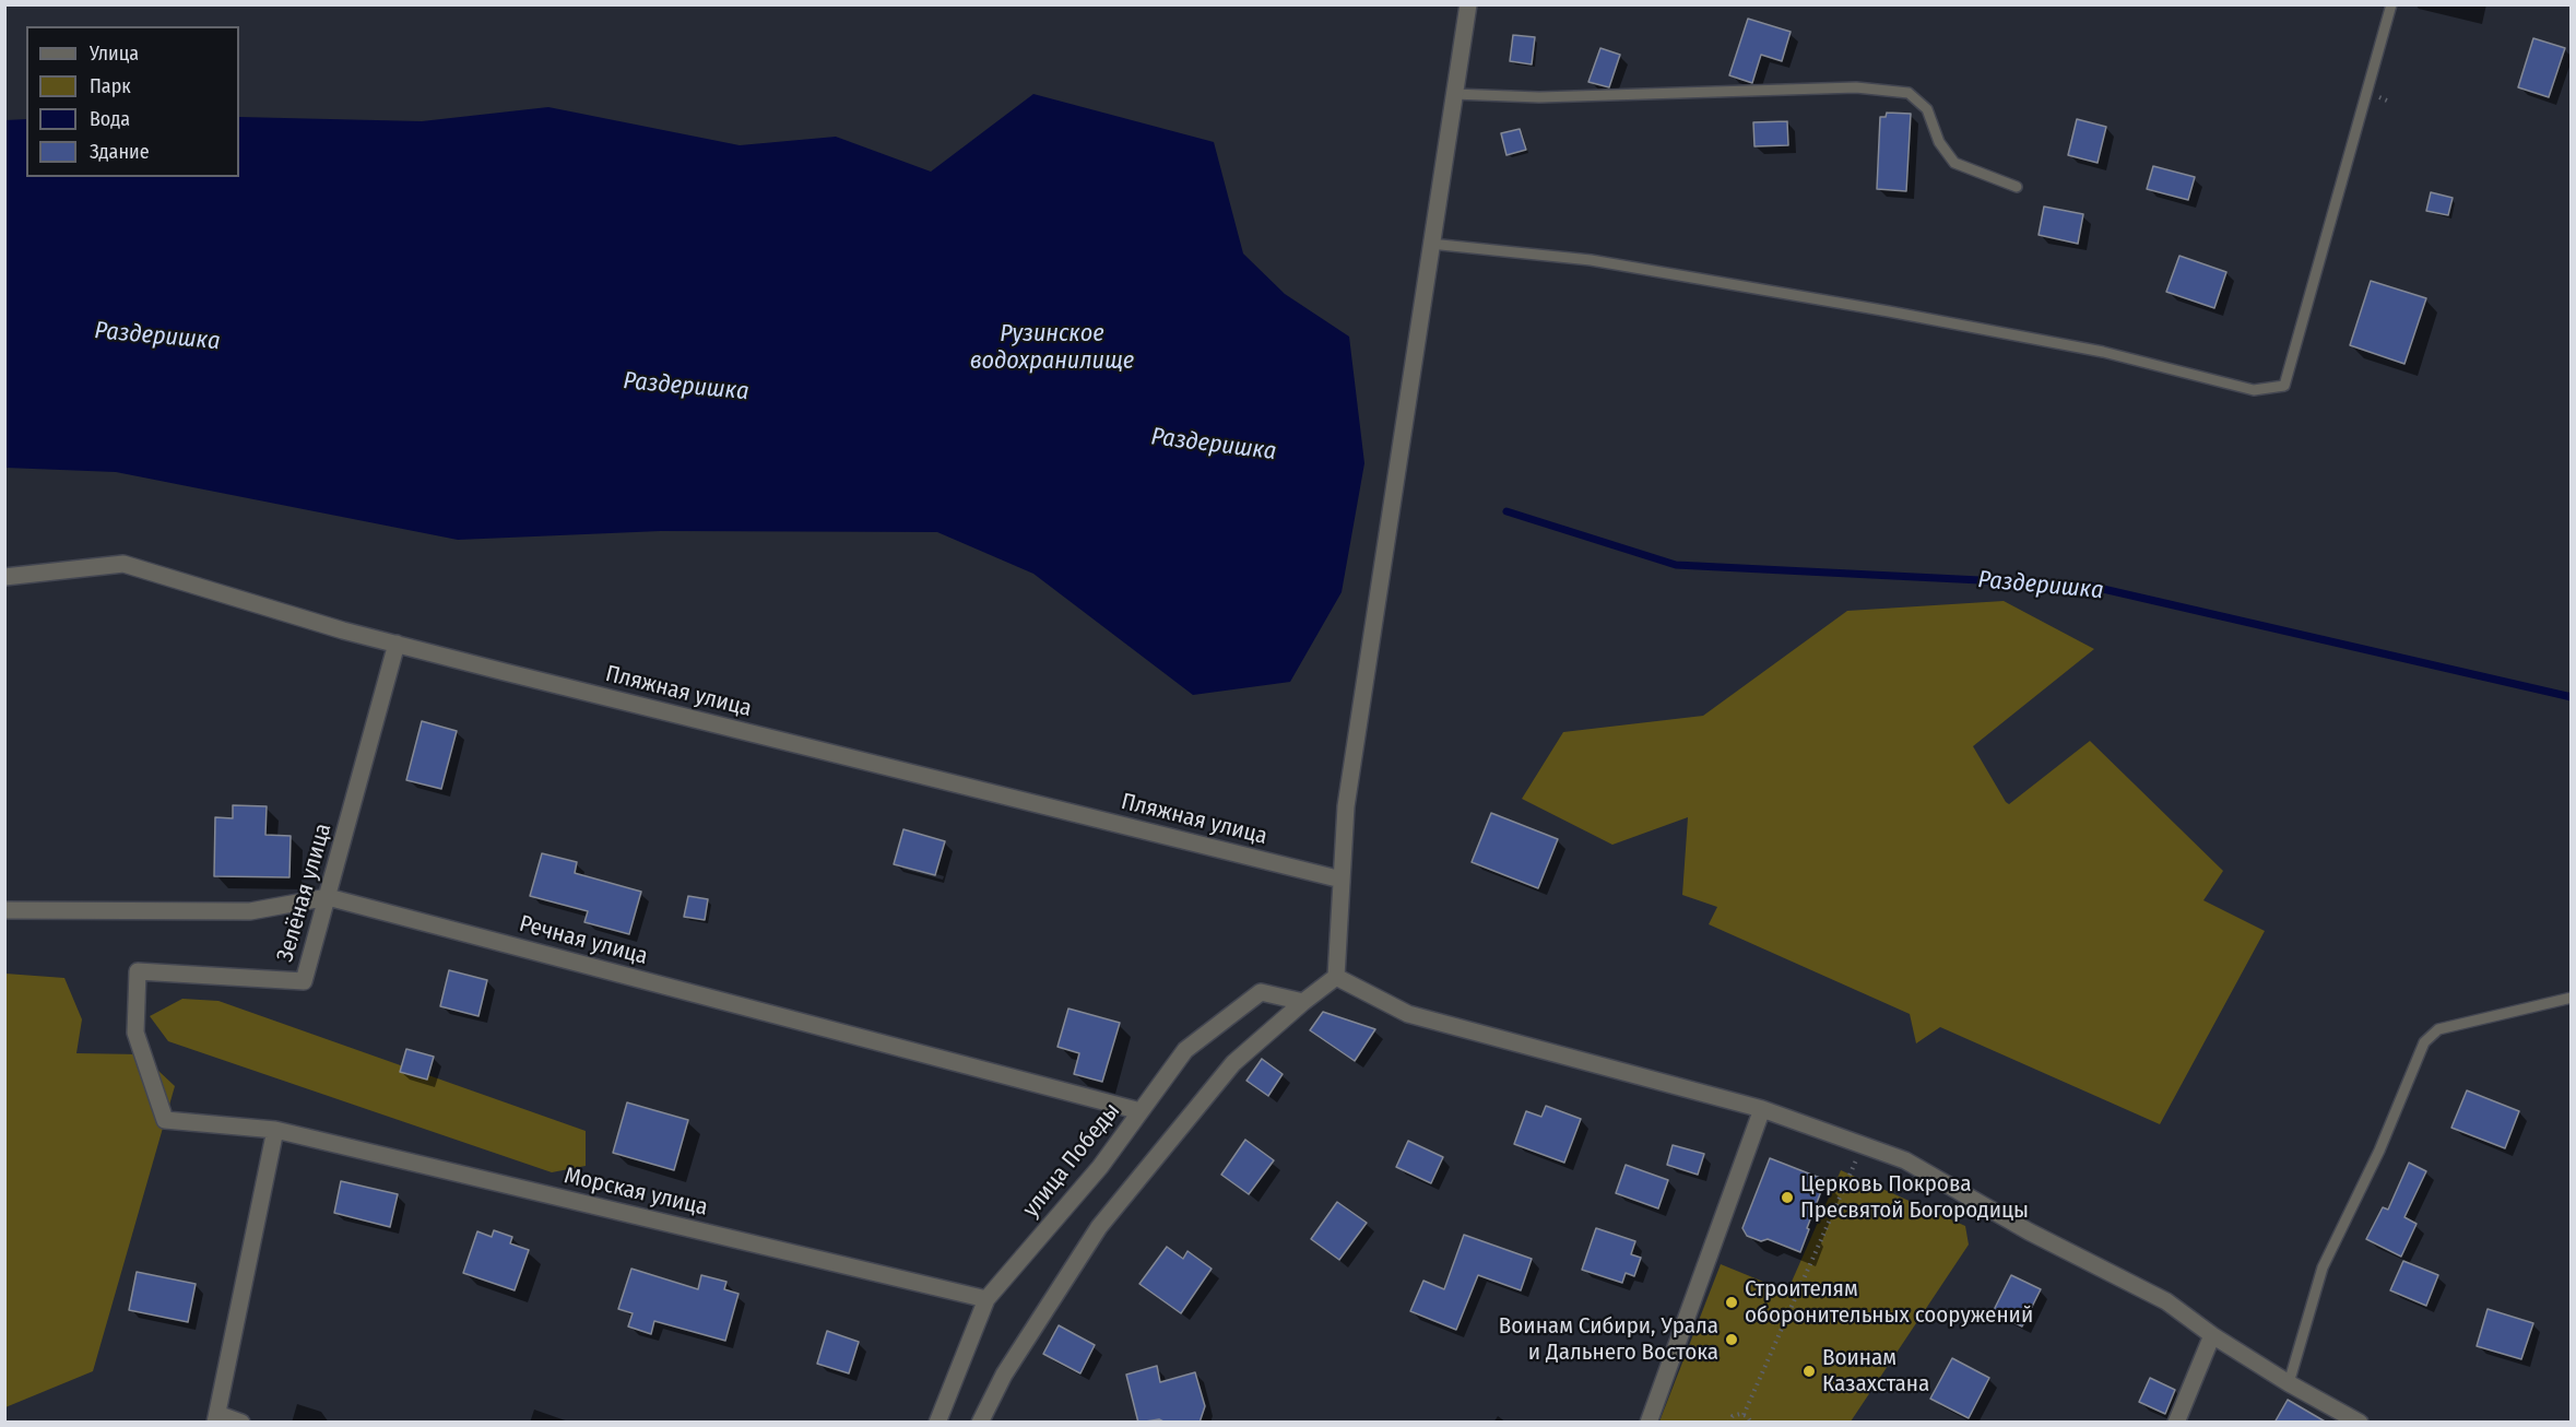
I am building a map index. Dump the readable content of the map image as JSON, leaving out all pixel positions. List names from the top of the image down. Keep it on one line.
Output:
{"streets":{"street":["Пляжная улица","Зелёная улица","Речная улица","улица Победы","Морская улица"]},"crossings":[["Пляжная улица","Зелёная улица"],["Зелёная улица","Речная улица"],["Зелёная улица","Морская улица"],["Речная улица","улица Победы"],["улица Победы","Морская улица"]],"water":["Рузинское водохранилище","Раздеришка"],"places":["Церковь Покрова Пресвятой Богородицы","Строителям оборонительных сооружений","Воинам Сибири, Урала и Дальнего Востока","Воинам Казахстана"],"legend":["Улица","Парк","Вода","Здание"]}
